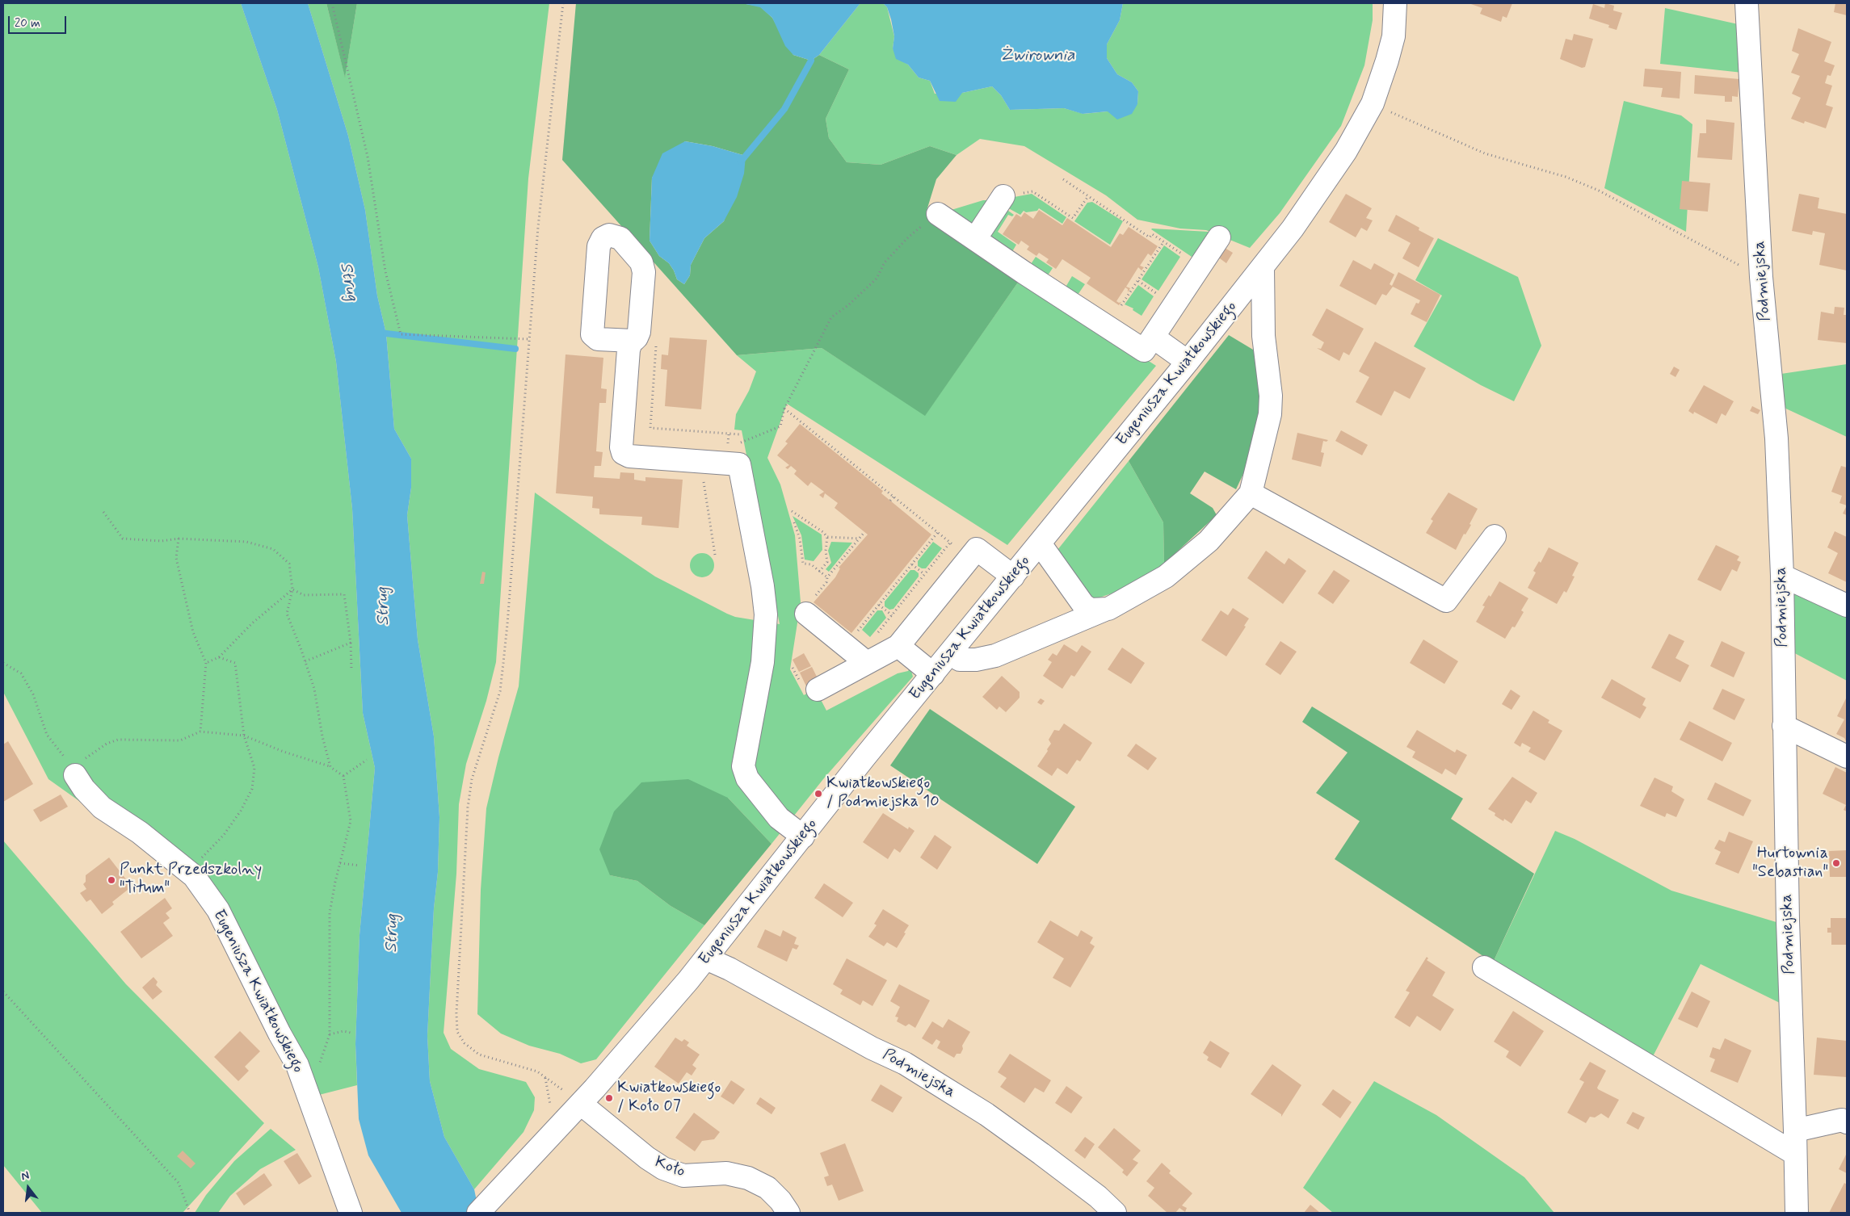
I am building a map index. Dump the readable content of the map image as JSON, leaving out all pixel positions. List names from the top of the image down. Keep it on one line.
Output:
{"streets":{"street":["Podmiejska","Eugeniusza Kwiatkowskiego","Koło"]},"crossings":[["Podmiejska","Eugeniusza Kwiatkowskiego"],["Eugeniusza Kwiatkowskiego","Koło"]],"water":["Żwirownia","Strug"],"places":["Kwiatkowskiego / Podmiejska 10","Hurtownia \"Sebastian\"","Punkt Przedszkolny \"Titum\"","Kwiatkowskiego / Koło 07"],"scale_bar":"20 m","north":"top"}
